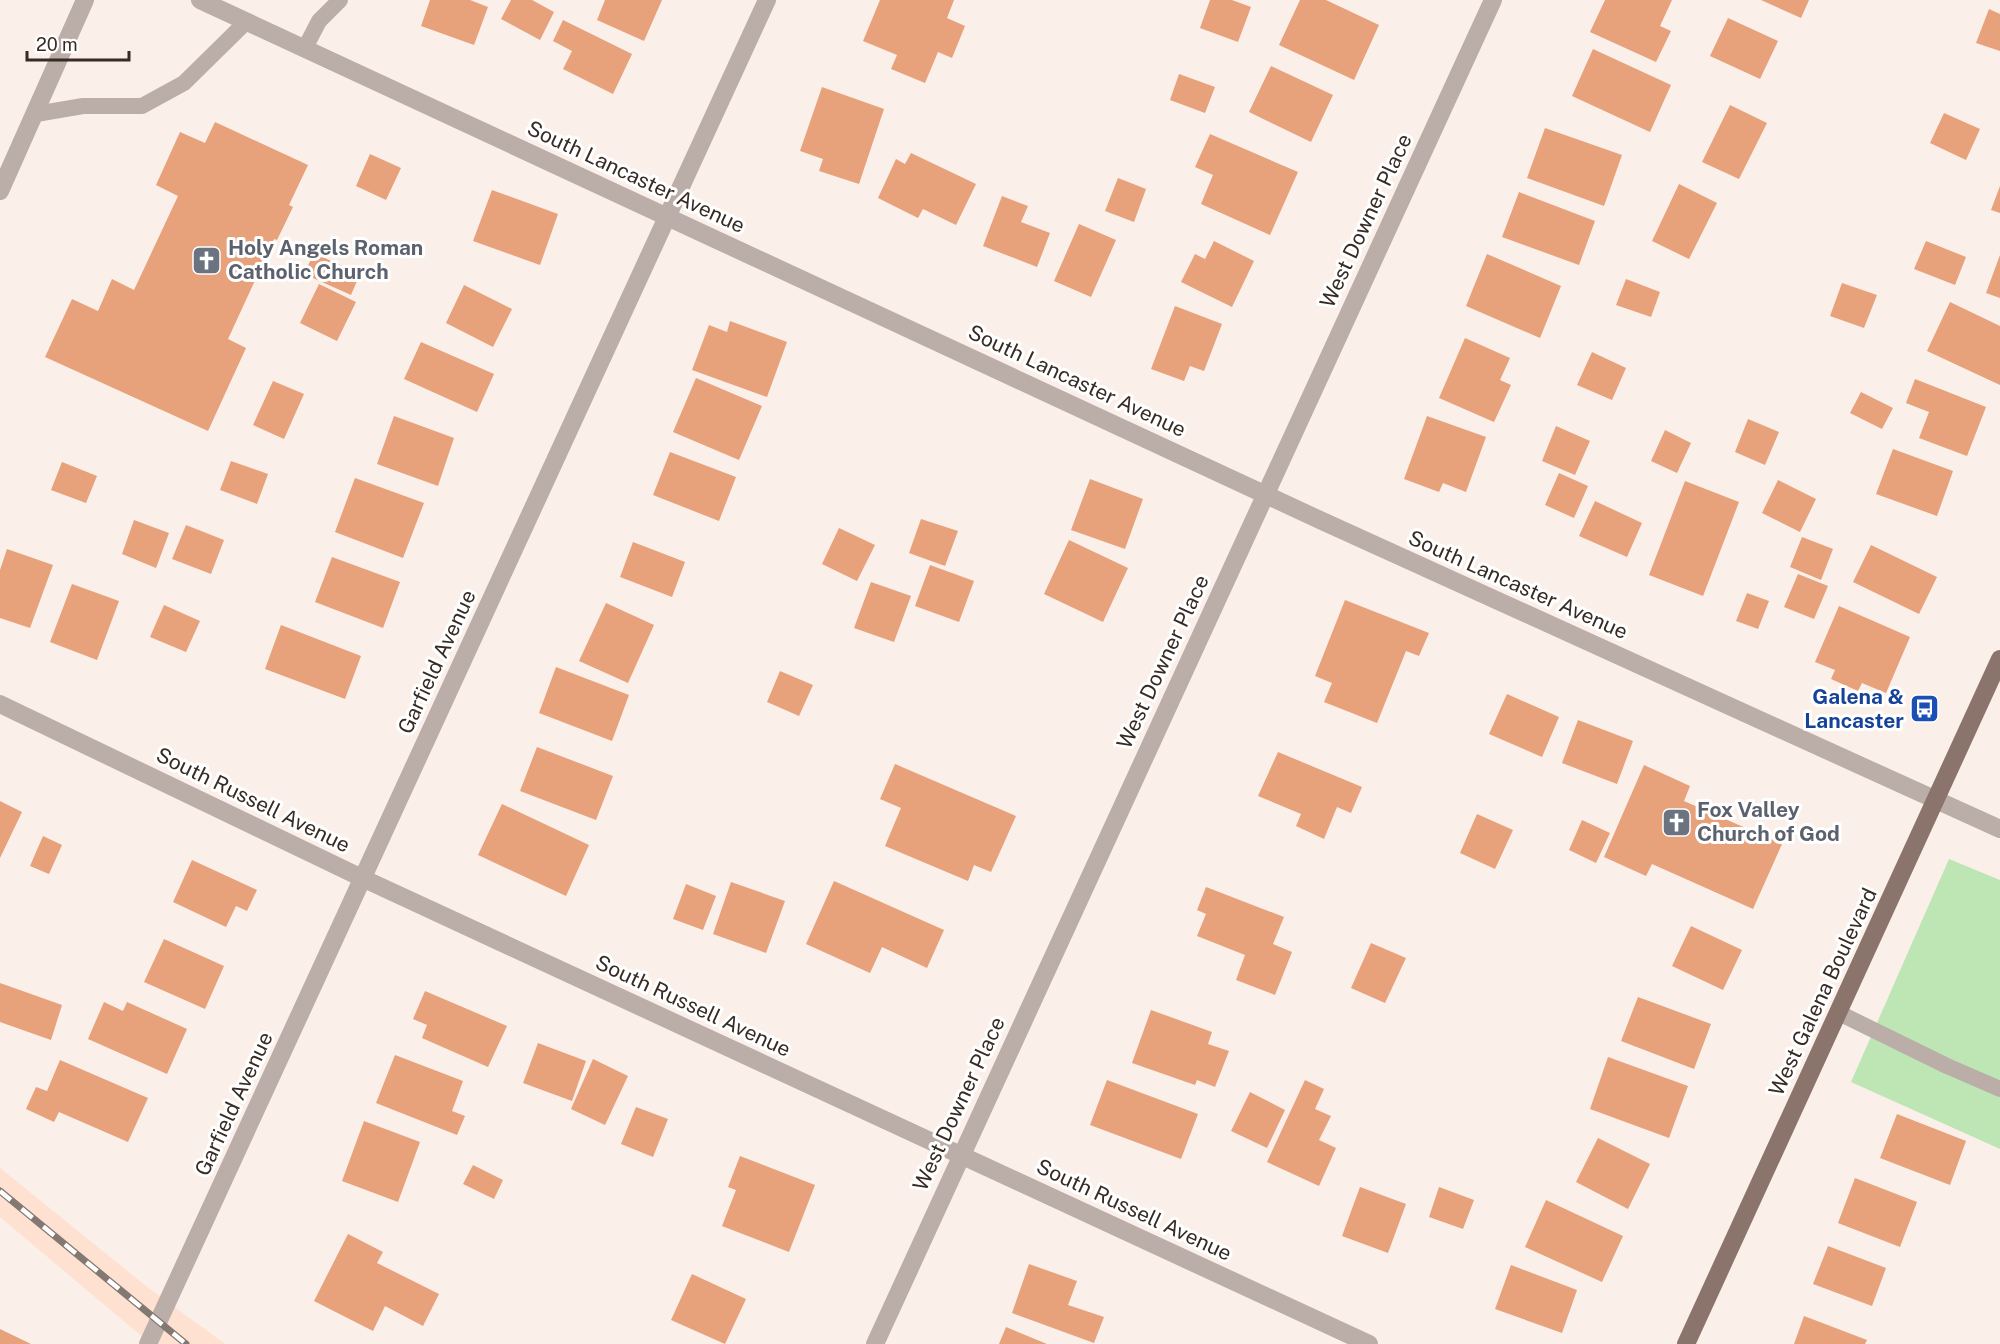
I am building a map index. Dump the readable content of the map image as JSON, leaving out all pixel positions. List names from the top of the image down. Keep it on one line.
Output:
{"streets":{"main road":["West Galena Boulevard"],"street":["South Lancaster Avenue","West Downer Place","Garfield Avenue","South Russell Avenue"]},"crossings":[["South Lancaster Avenue","West Downer Place"],["South Lancaster Avenue","Garfield Avenue"],["South Lancaster Avenue","West Galena Boulevard"],["West Downer Place","South Russell Avenue"],["Garfield Avenue","South Russell Avenue"]],"places":{"church":["Holy Angels Roman Catholic Church","Fox Valley Church of God"],"bus stop":["Galena & Lancaster"]},"scale_bar":"20 m"}
